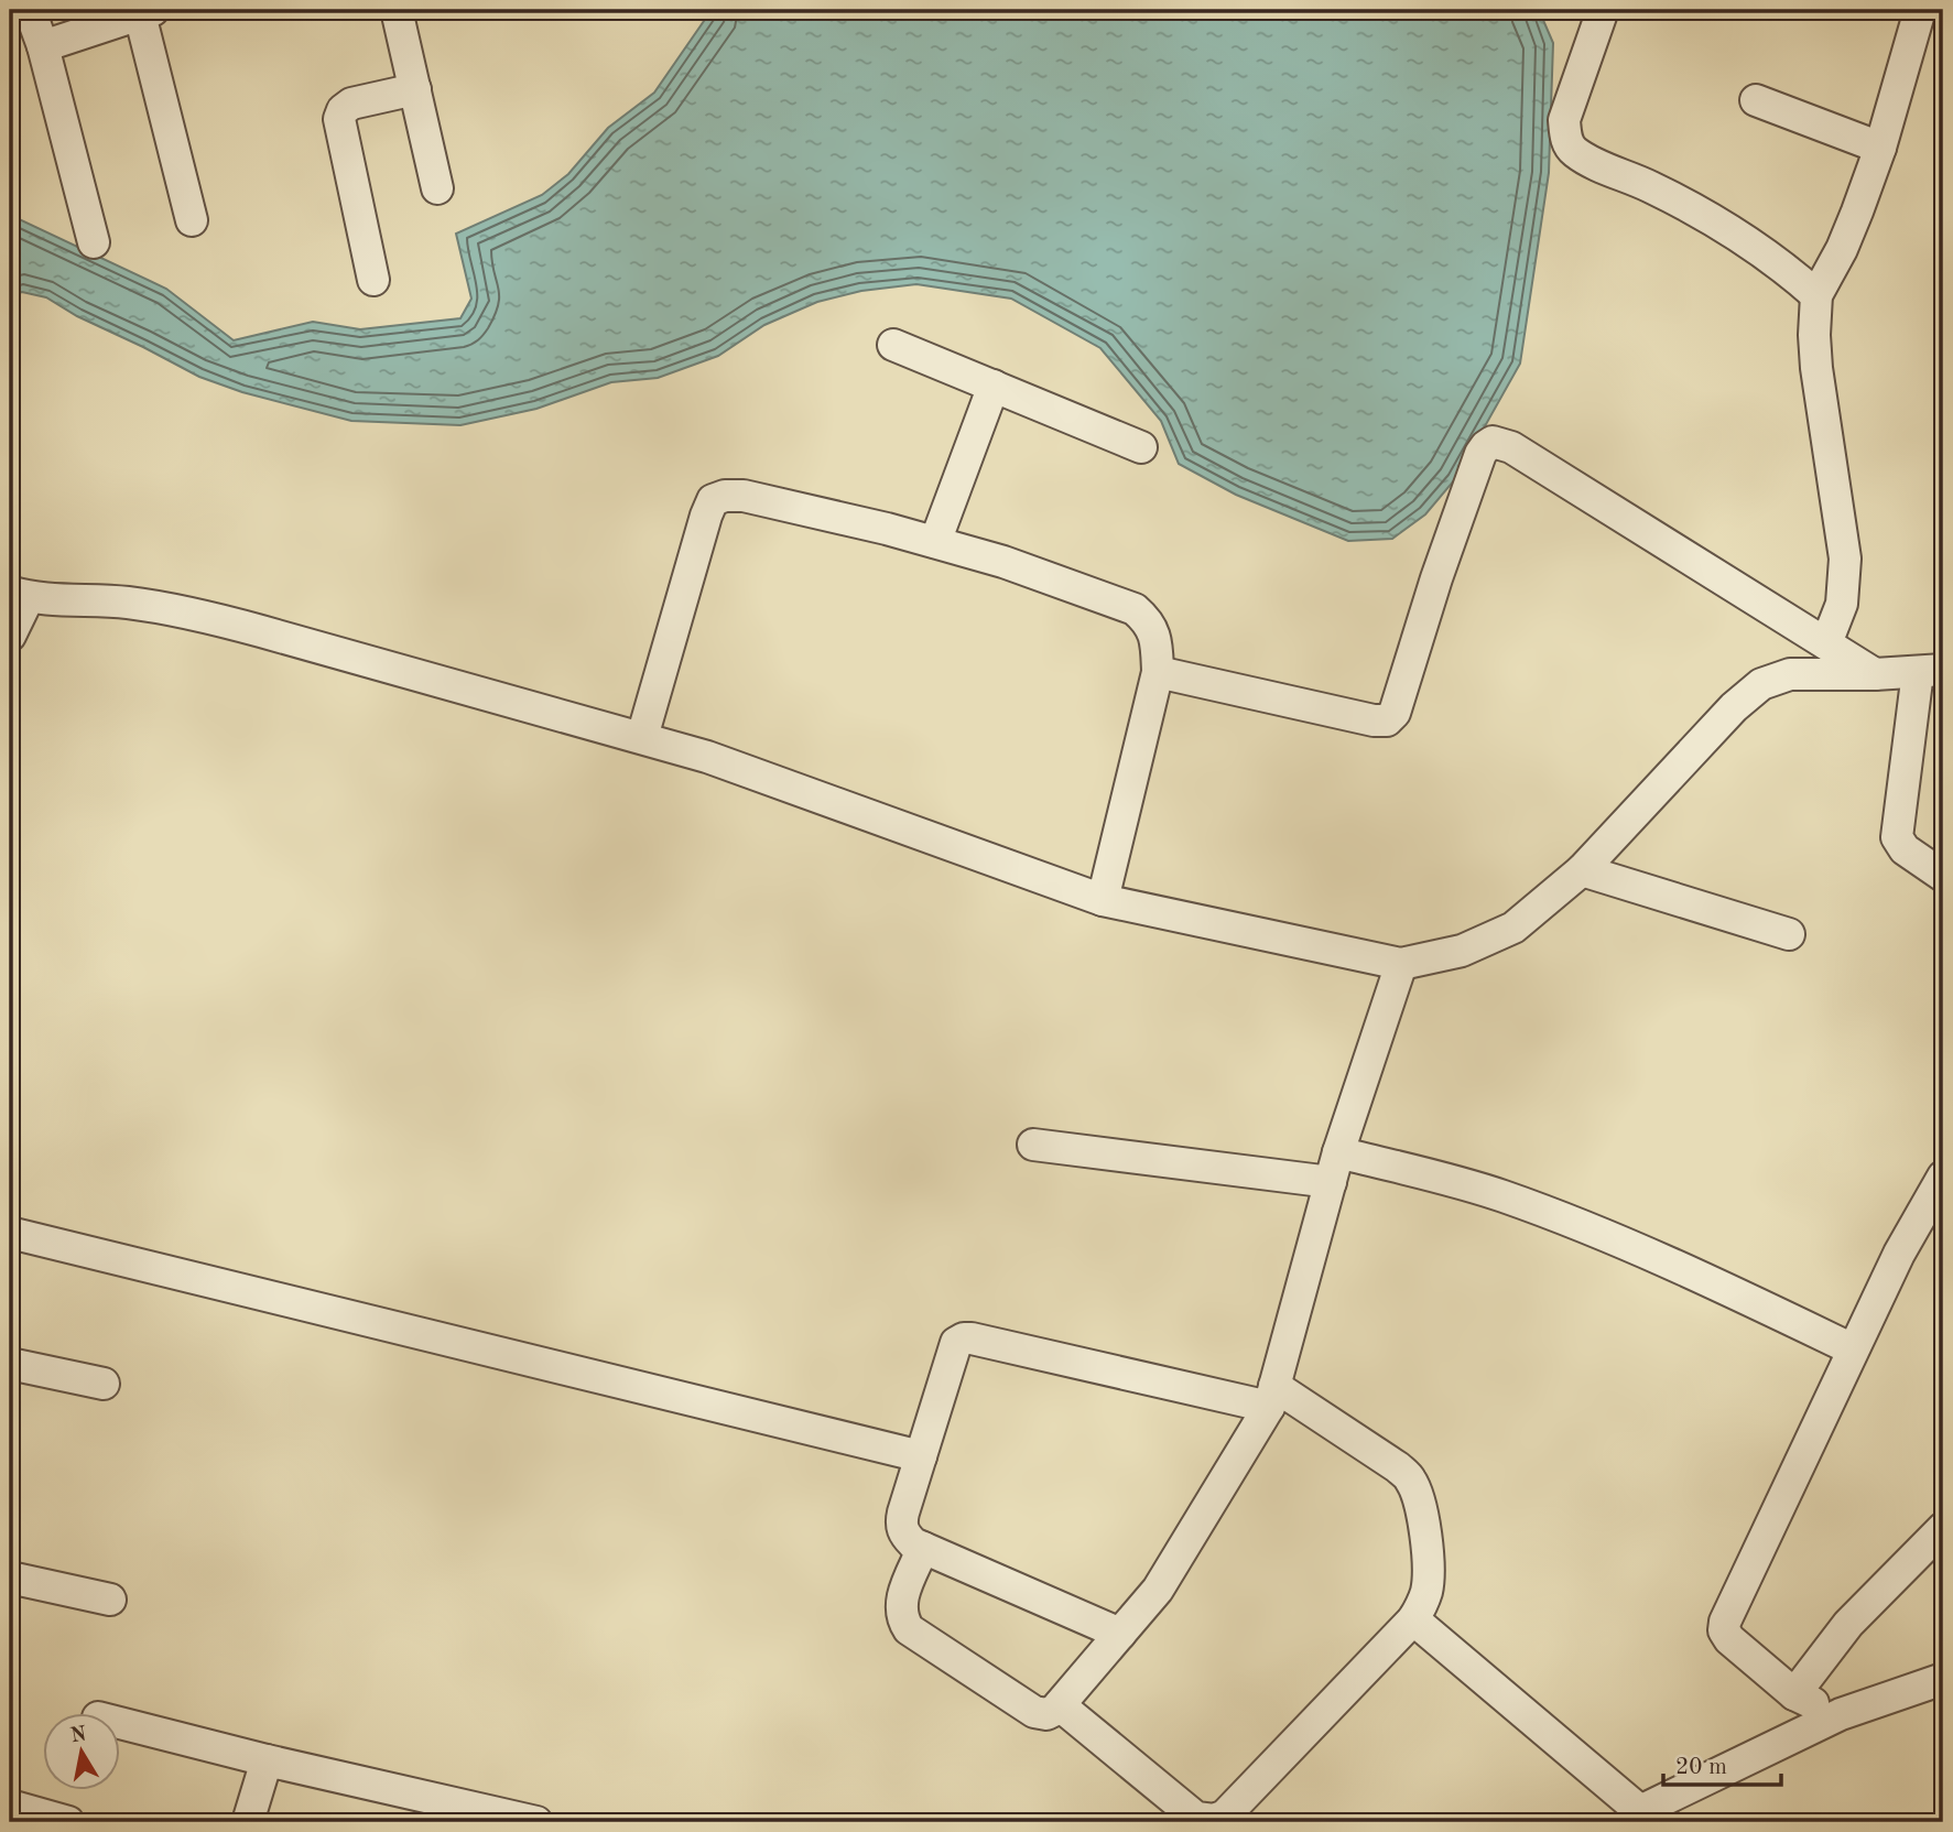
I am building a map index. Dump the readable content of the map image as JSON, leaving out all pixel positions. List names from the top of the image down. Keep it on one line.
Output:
{"scale_bar":"20 m","north":"top"}
